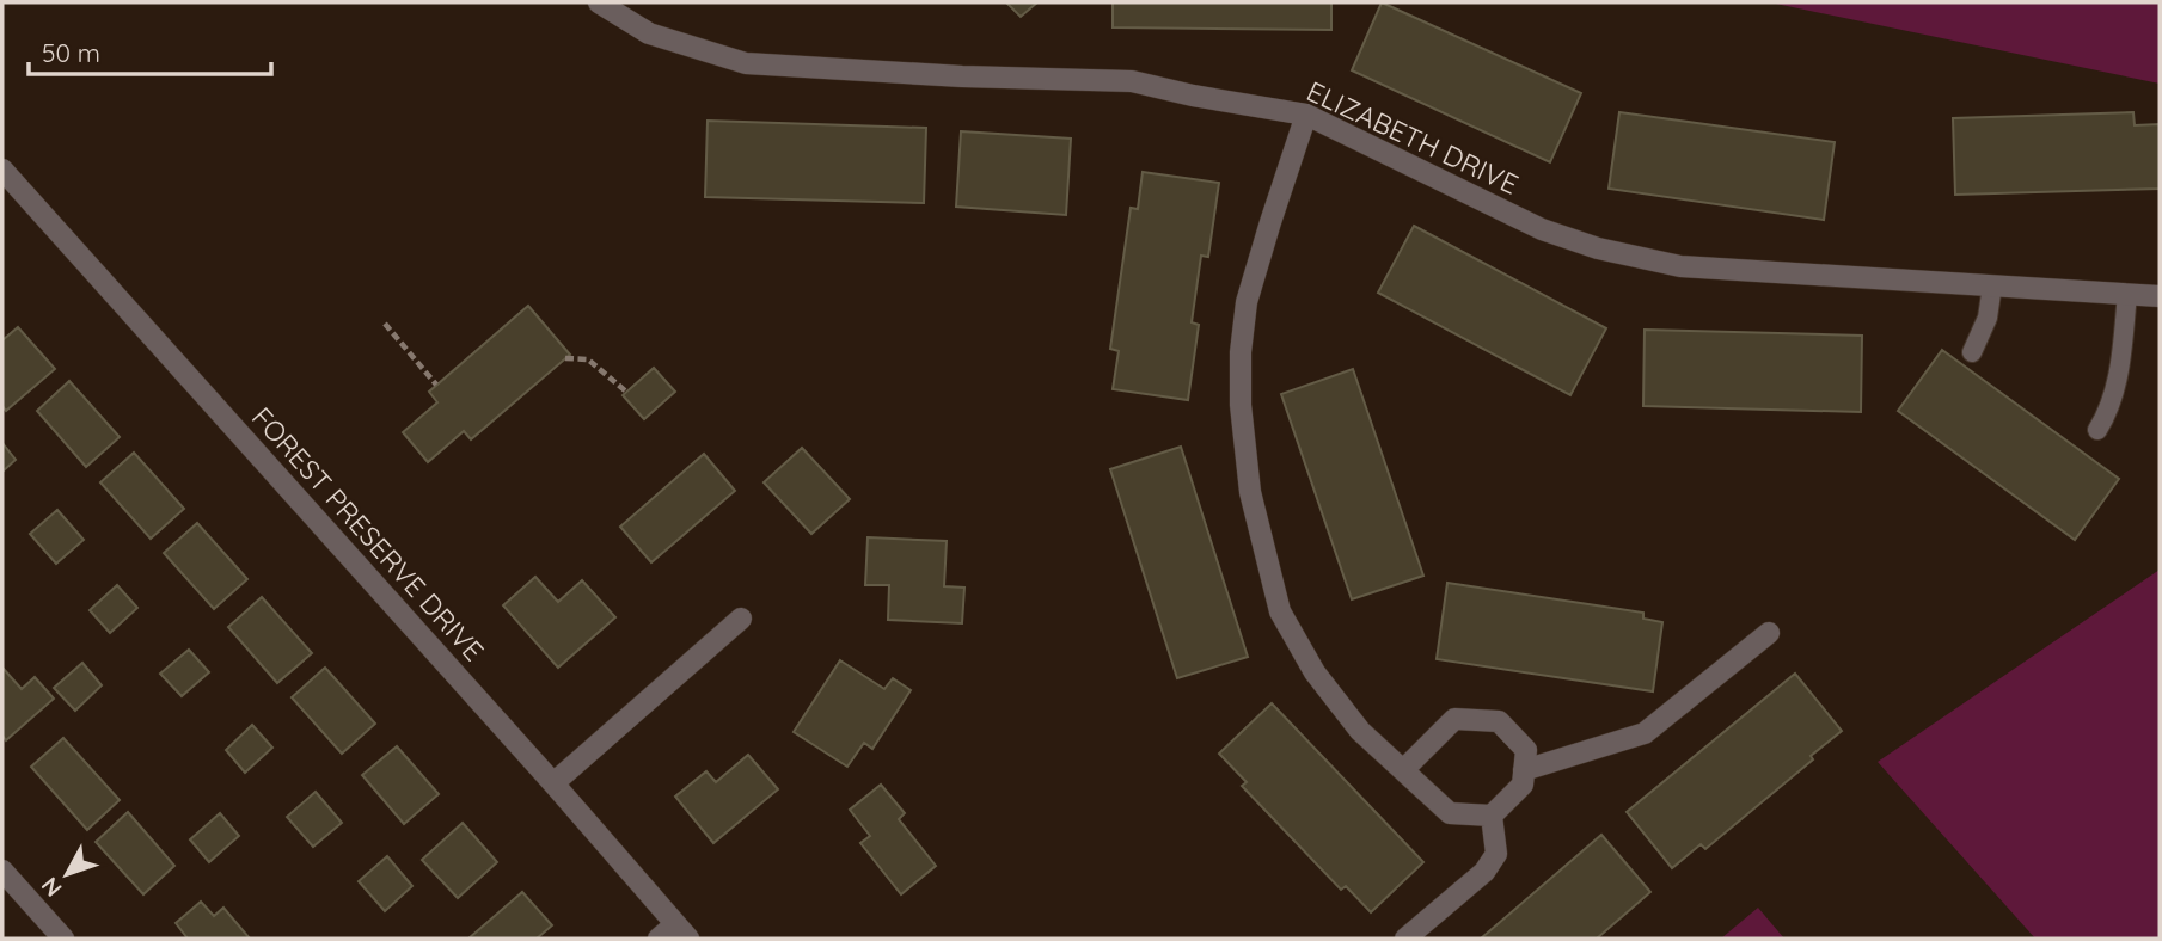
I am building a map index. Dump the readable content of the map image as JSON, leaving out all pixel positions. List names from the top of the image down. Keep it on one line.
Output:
{"streets":{"street":["ELIZABETH DRIVE","FOREST PRESERVE DRIVE"]},"scale_bar":"50 m","north":"bottom left"}
